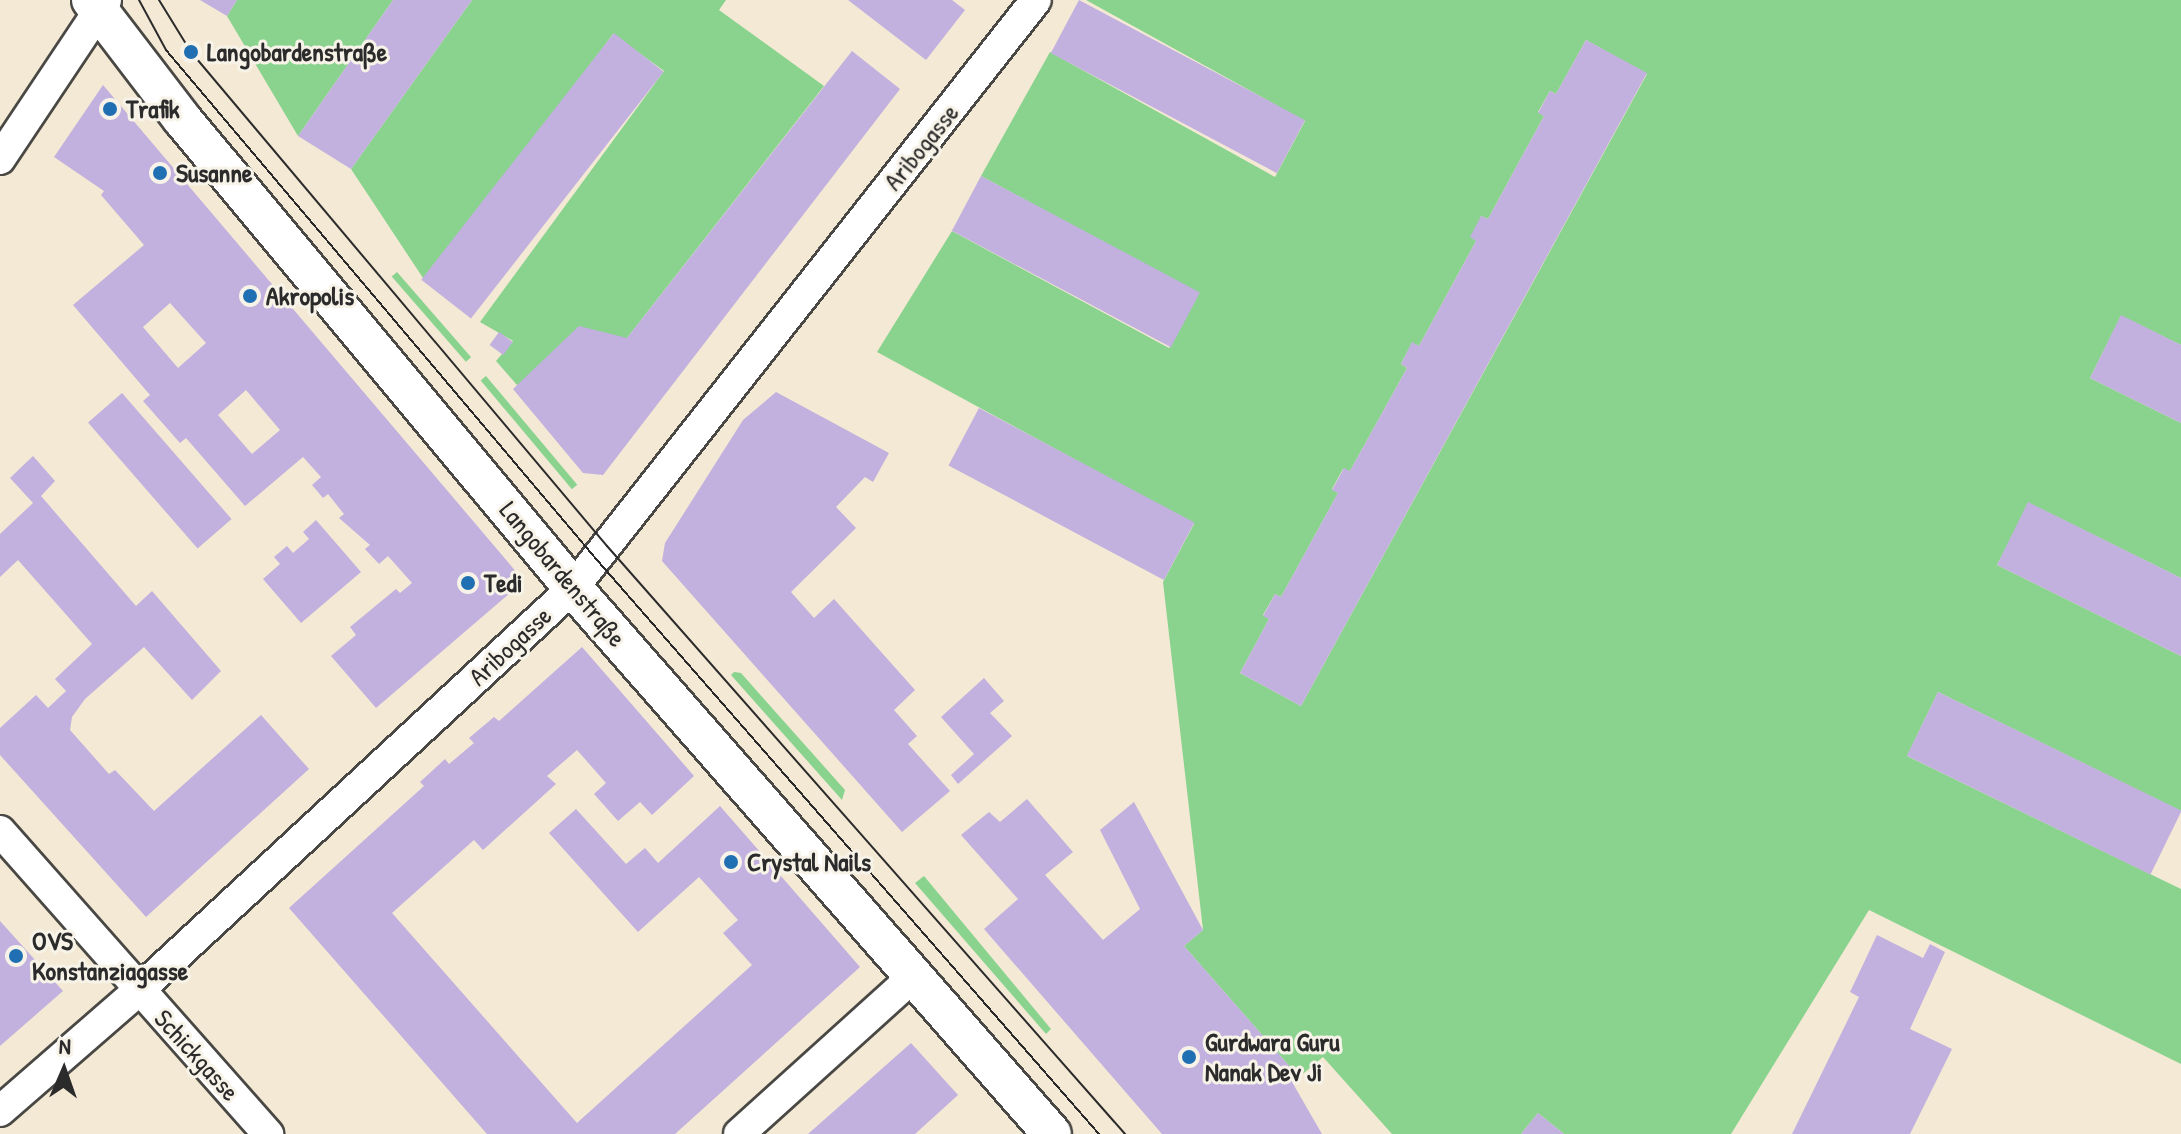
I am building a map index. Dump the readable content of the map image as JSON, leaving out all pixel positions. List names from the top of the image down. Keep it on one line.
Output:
{"streets":{"street":["Aribogasse","Langobardenstraße","Schickgasse"]},"crossings":[["Aribogasse","Langobardenstraße"],["Aribogasse","Schickgasse"]],"places":["Langobardenstraße","Trafik","Susanne","Akropolis","Tedi","Crystal Nails","OVS Konstanziagasse","Gurdwara Guru Nanak Dev Ji"],"north":"top"}
